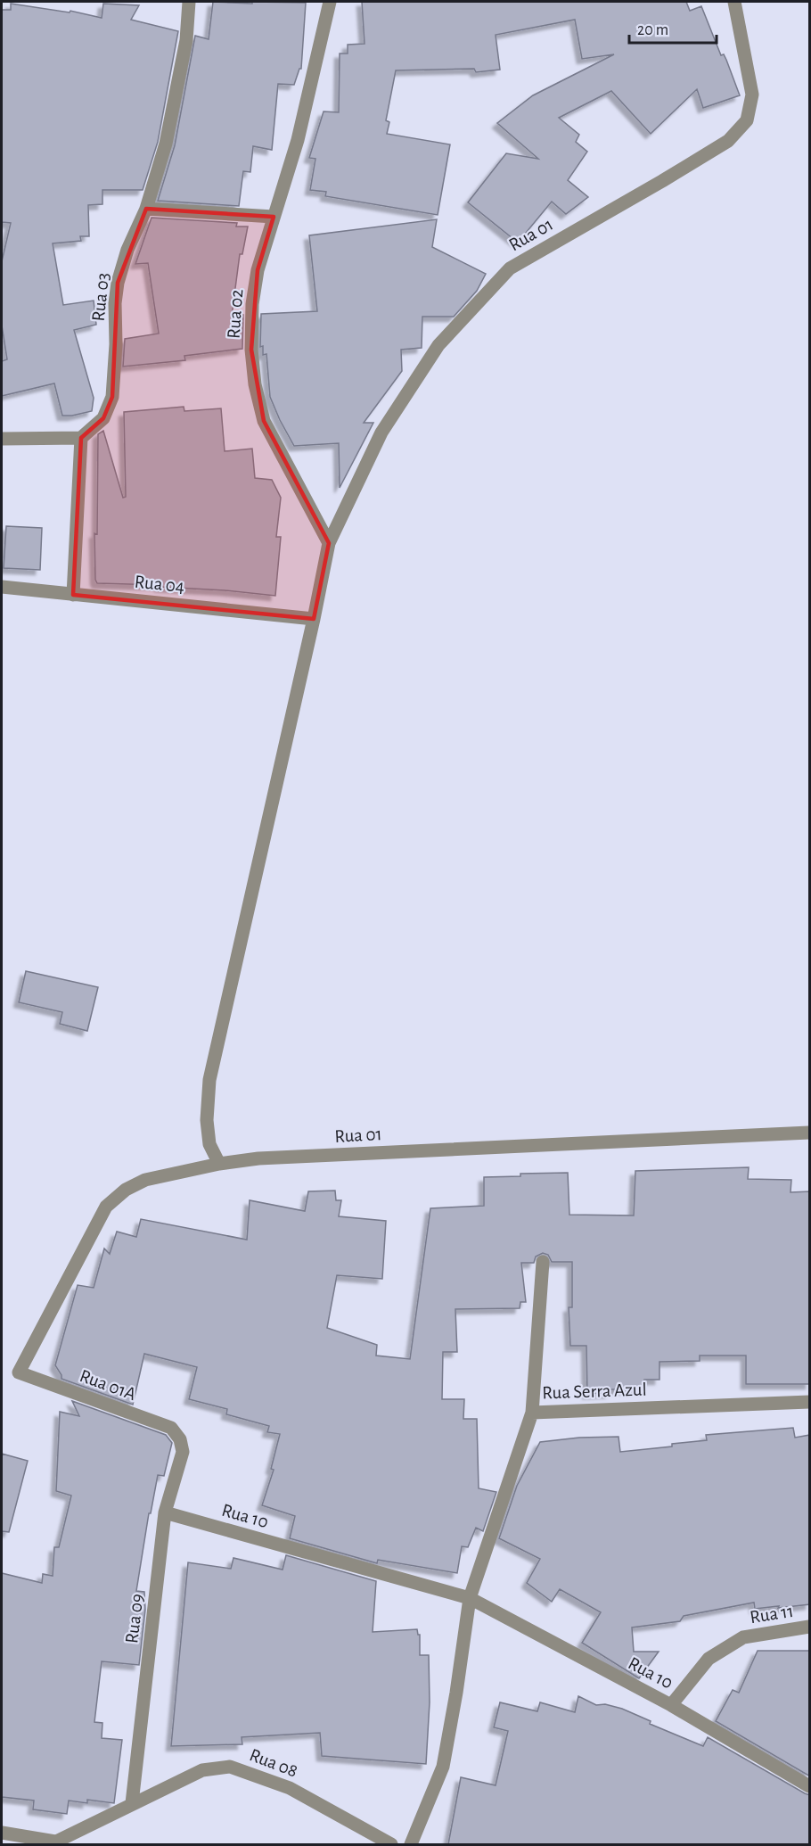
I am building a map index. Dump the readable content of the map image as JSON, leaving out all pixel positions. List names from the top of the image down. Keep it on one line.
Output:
{"streets":{"street":["Rua 01","Rua 03","Rua 02","Rua 04","Rua 01A","Rua Serra Azul","Rua 10","Rua 11","Rua 09","Rua 08"]},"crossings":[["Rua 01","Rua 02"],["Rua 01","Rua 01A"],["Rua 01A","Rua 09"],["Rua 10","Rua 11"],["Rua 10","Rua 09"],["Rua 09","Rua 08"]],"scale_bar":"20 m"}
